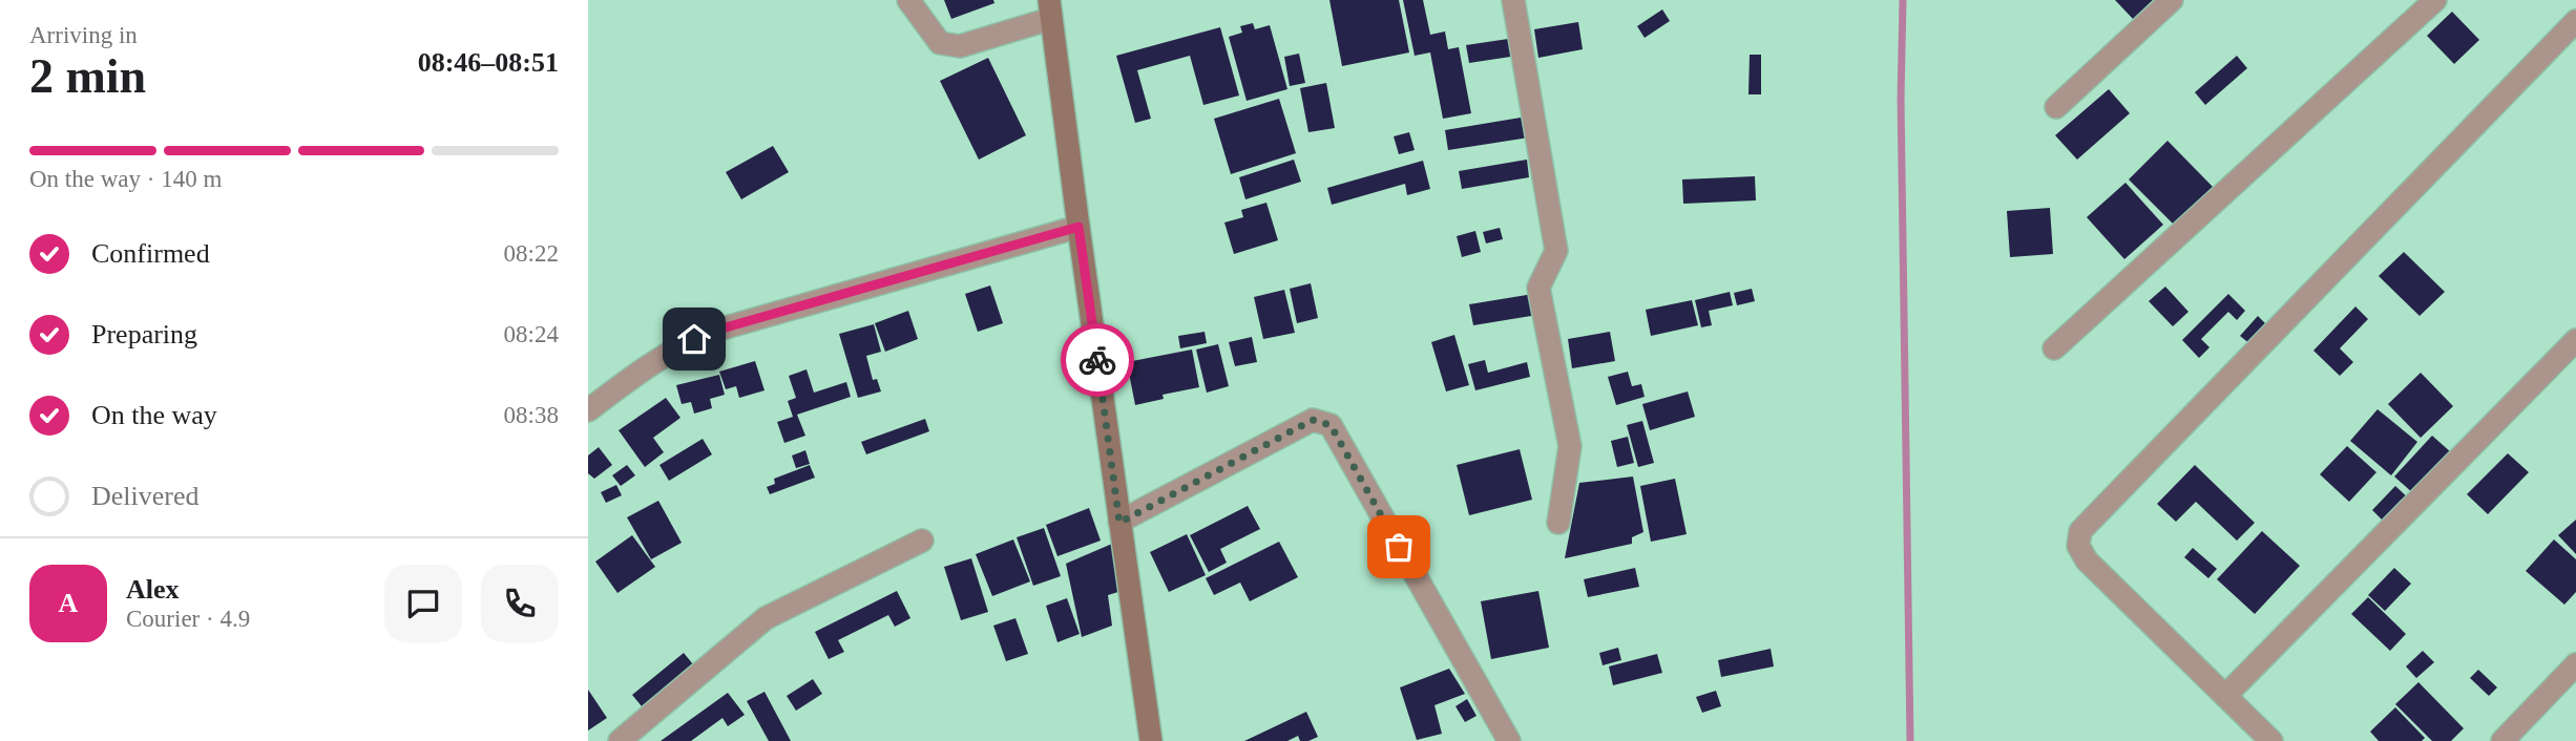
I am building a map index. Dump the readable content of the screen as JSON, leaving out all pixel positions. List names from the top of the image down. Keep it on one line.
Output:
{"page":{"heading":["2 min","Arriving in","08:46–08:51"],"panel":["Alex","Courier · 4.9"],"bar":"On the way · 140 m","list":[["Confirmed","08:22"],["Preparing","08:24"],["On the way","08:38"],"Delivered"],"round":"A"}}
